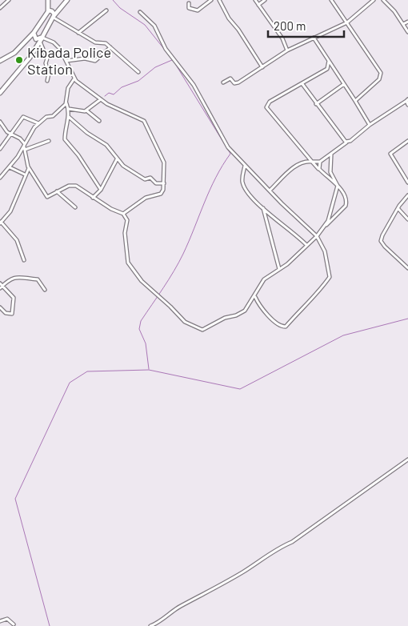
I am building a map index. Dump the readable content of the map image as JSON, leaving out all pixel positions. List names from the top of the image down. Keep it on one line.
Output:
{"places":["Kibada Police Station"],"scale_bar":"200 m"}
